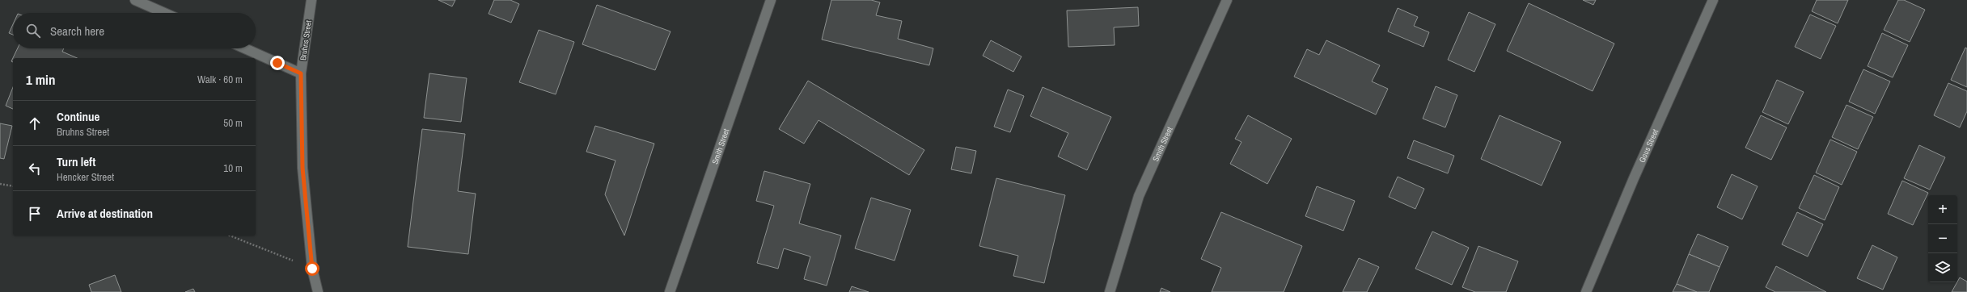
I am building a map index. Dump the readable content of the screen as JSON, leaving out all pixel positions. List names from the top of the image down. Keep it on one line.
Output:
{"streets":{"street":["Bruhns Street","Smith Street","Gous Street"]},"page":{"search":"Search here","heading":["1 min","Walk · 60 m"],"list":[["Continue","Bruhns Street","50 m"],["Turn left","Hencker Street","10 m"],"Arrive at destination"],"map_buttons":["+","−"]}}
